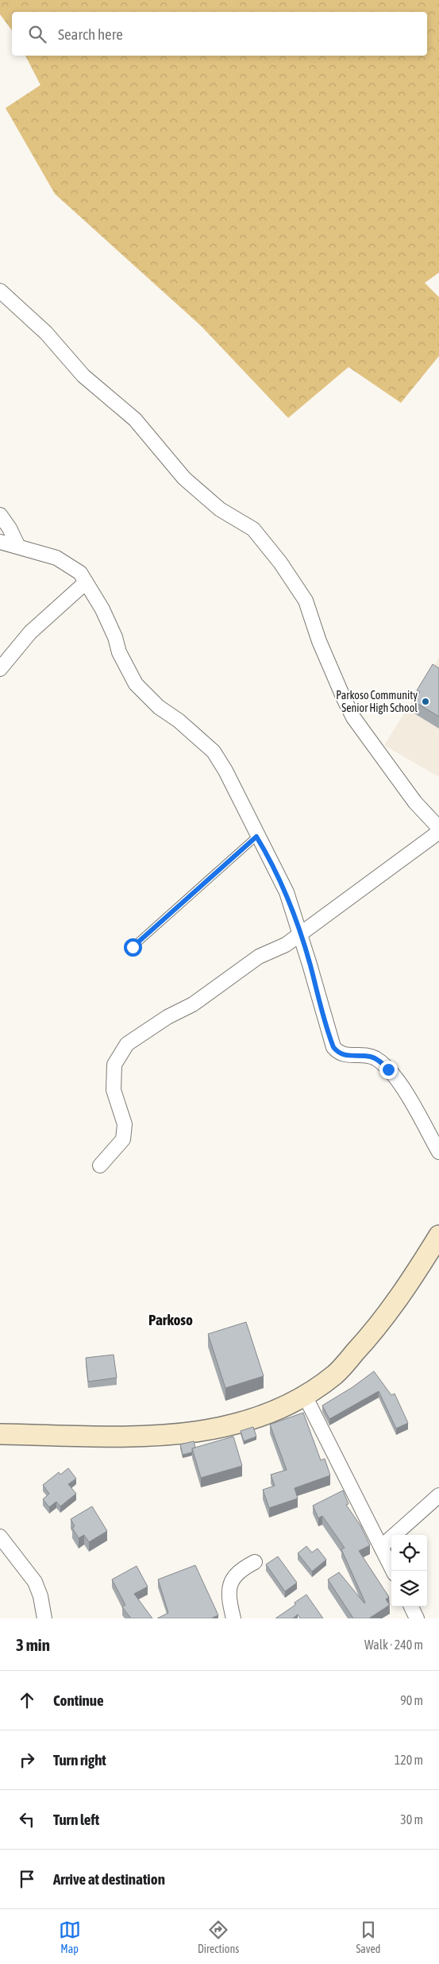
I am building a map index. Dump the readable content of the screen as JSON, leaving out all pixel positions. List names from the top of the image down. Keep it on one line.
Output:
{"districts":["Parkoso"],"places":["Parkoso Community Senior High School"],"page":{"search":"Search here","heading":["3 min","Walk · 240 m"],"list":[["Continue","90 m"],["Turn right","120 m"],["Turn left","30 m"],"Arrive at destination"],"nav":["Map","Directions","Saved"]}}
